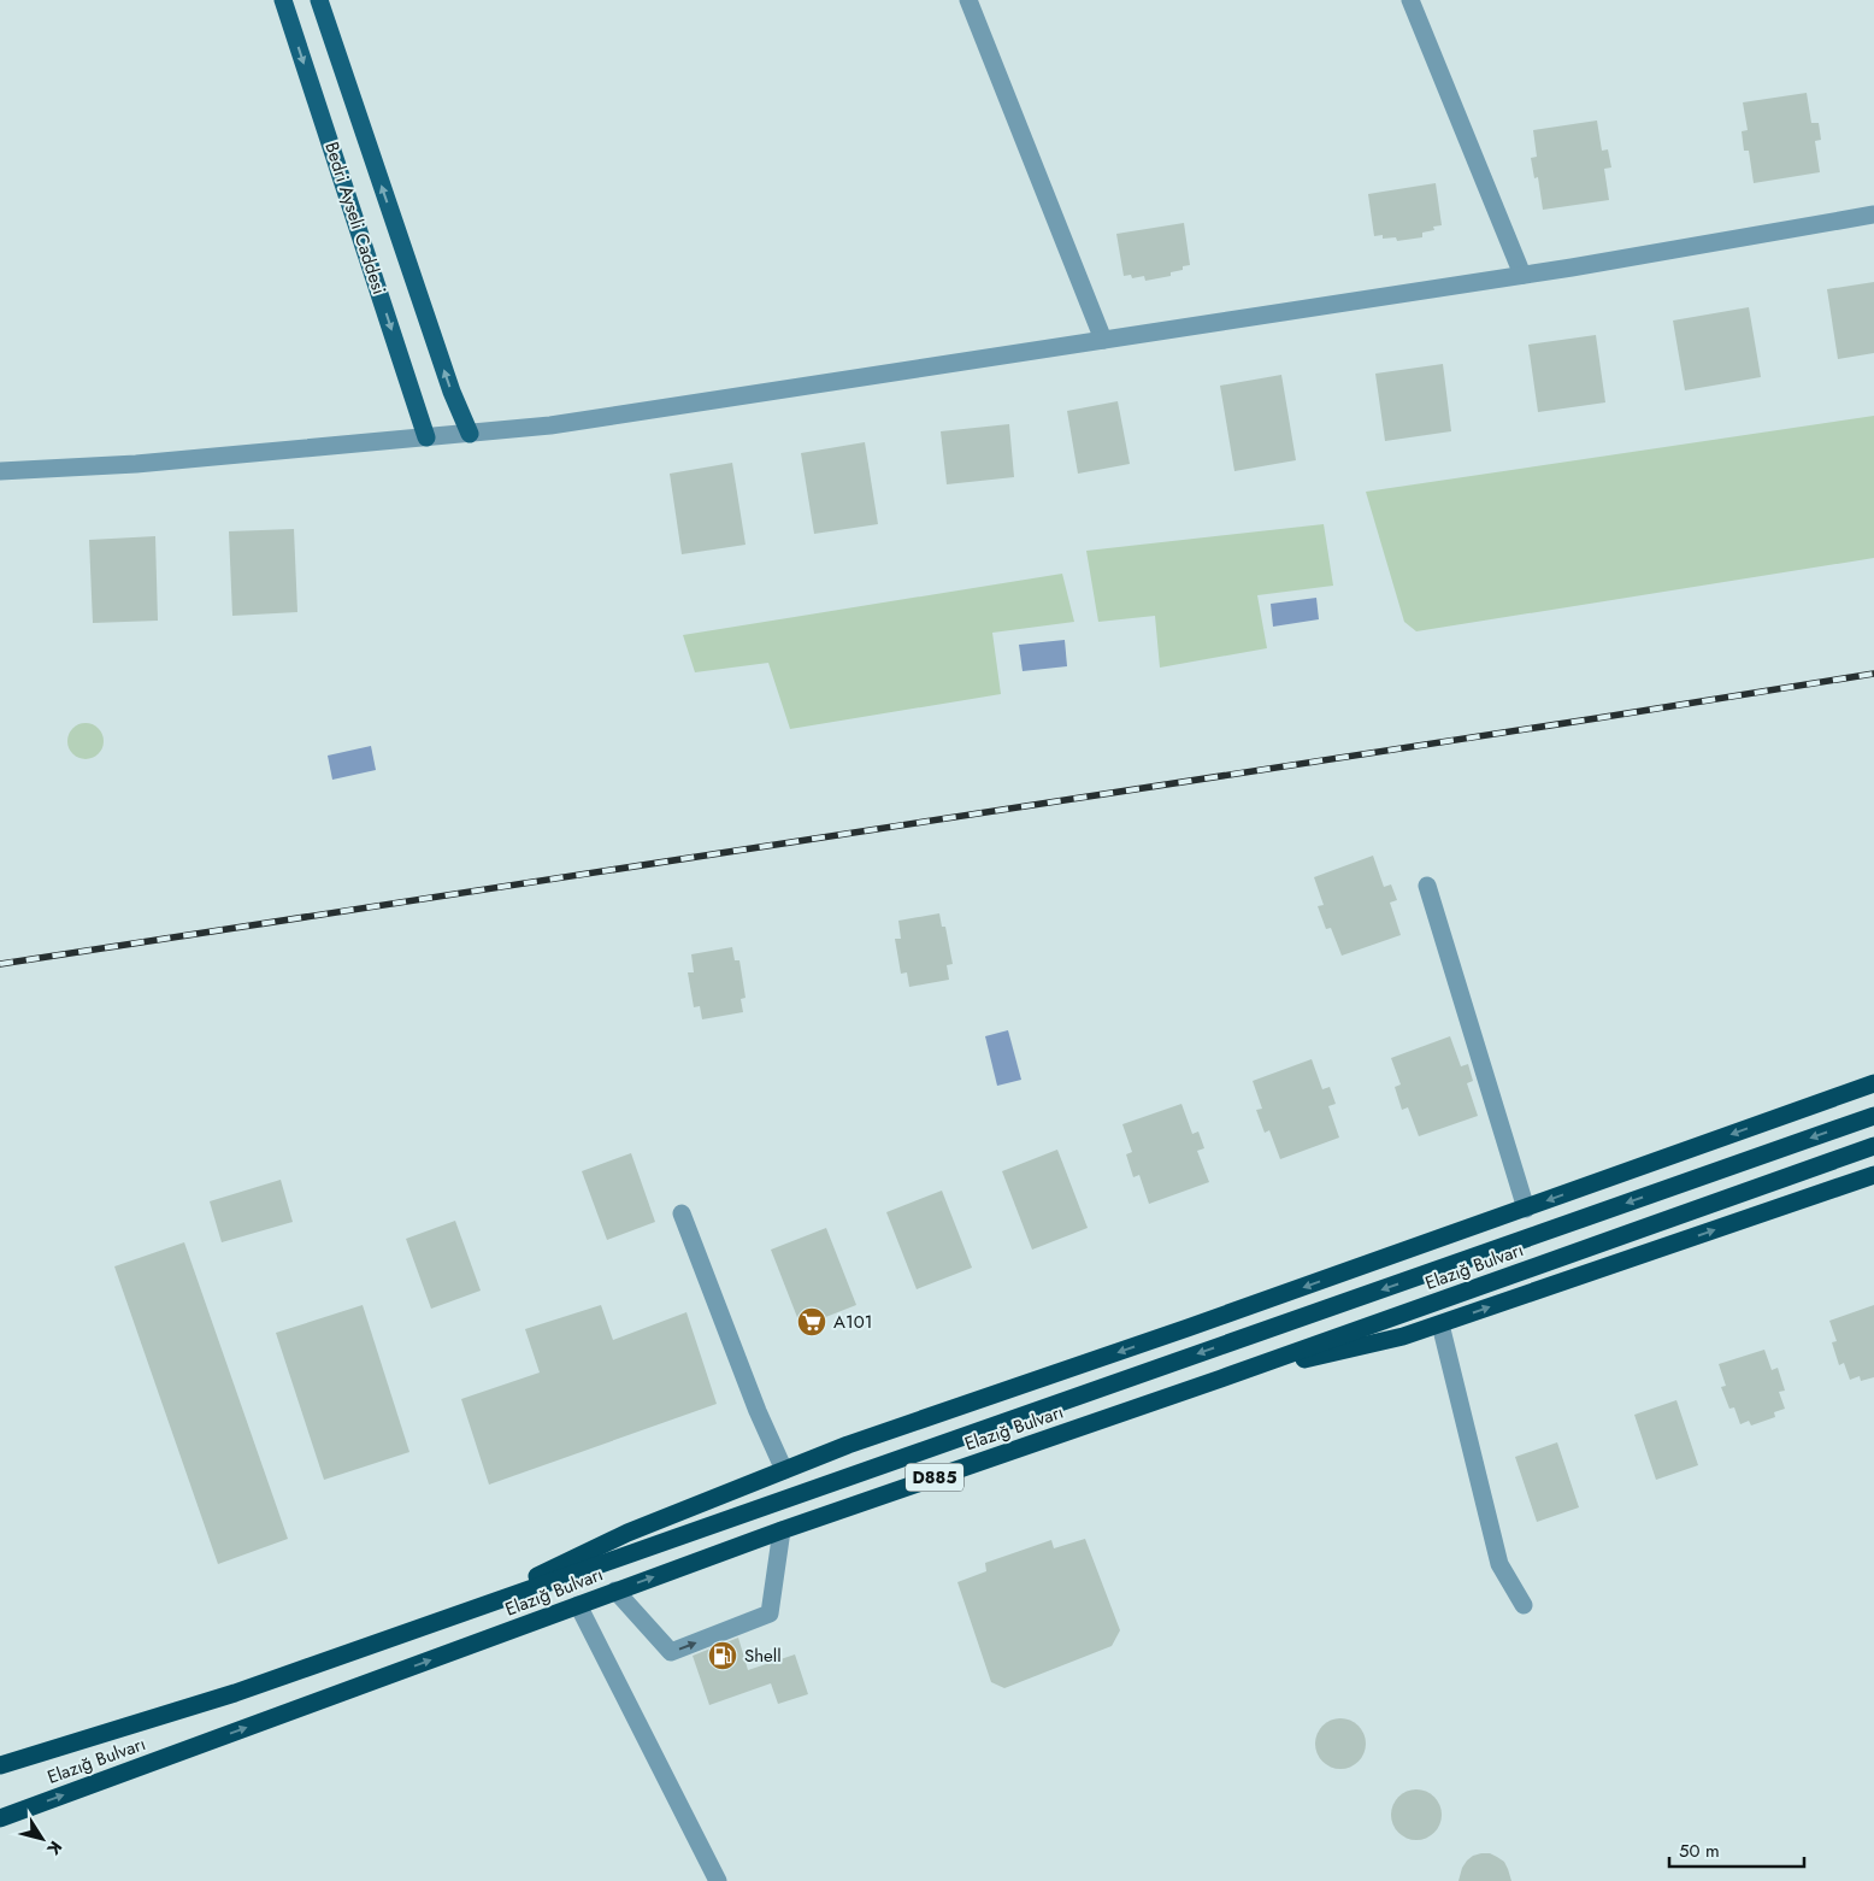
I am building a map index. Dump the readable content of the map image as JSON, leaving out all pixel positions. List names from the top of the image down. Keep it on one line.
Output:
{"streets":{"highway":["Elazığ Bulvarı","D885"],"main road":["Bedri Ayseli Caddesi"]},"places":{"supermarket":["A101"],"fuel station":["Shell"]},"scale_bar":"50 m","north":"bottom right"}
